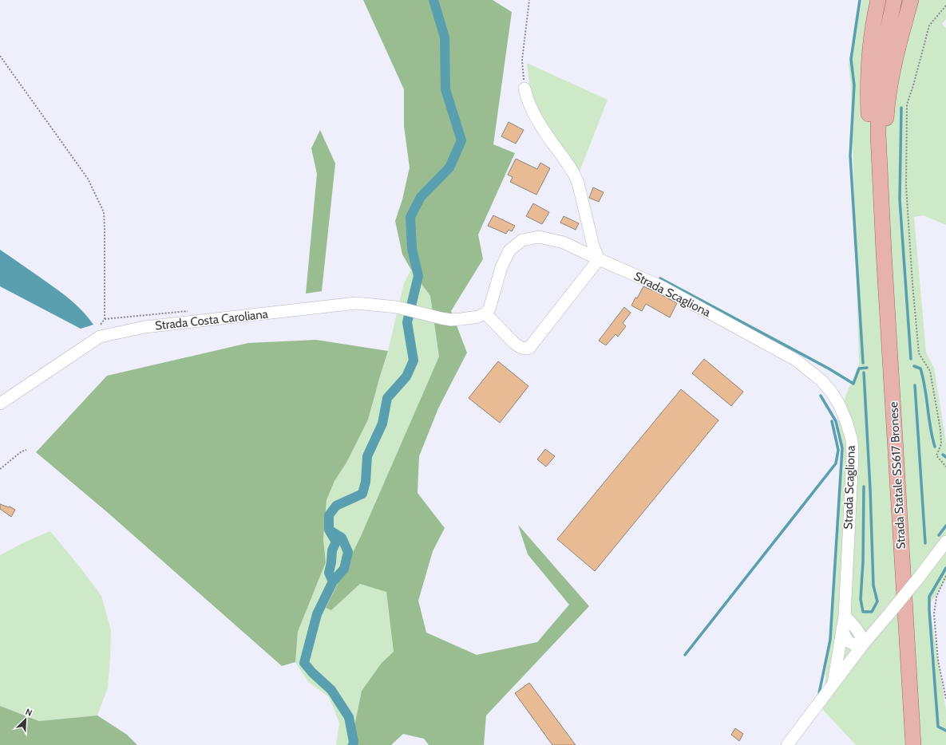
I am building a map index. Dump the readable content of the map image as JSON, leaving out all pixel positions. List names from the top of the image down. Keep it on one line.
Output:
{"streets":{"main road":["Strada Statale SS617 Bronese"],"street":["Strada Scagliona","Strada Costa Caroliana"]},"crossings":[["Strada Scagliona","Strada Costa Caroliana"]],"north":"top right"}
